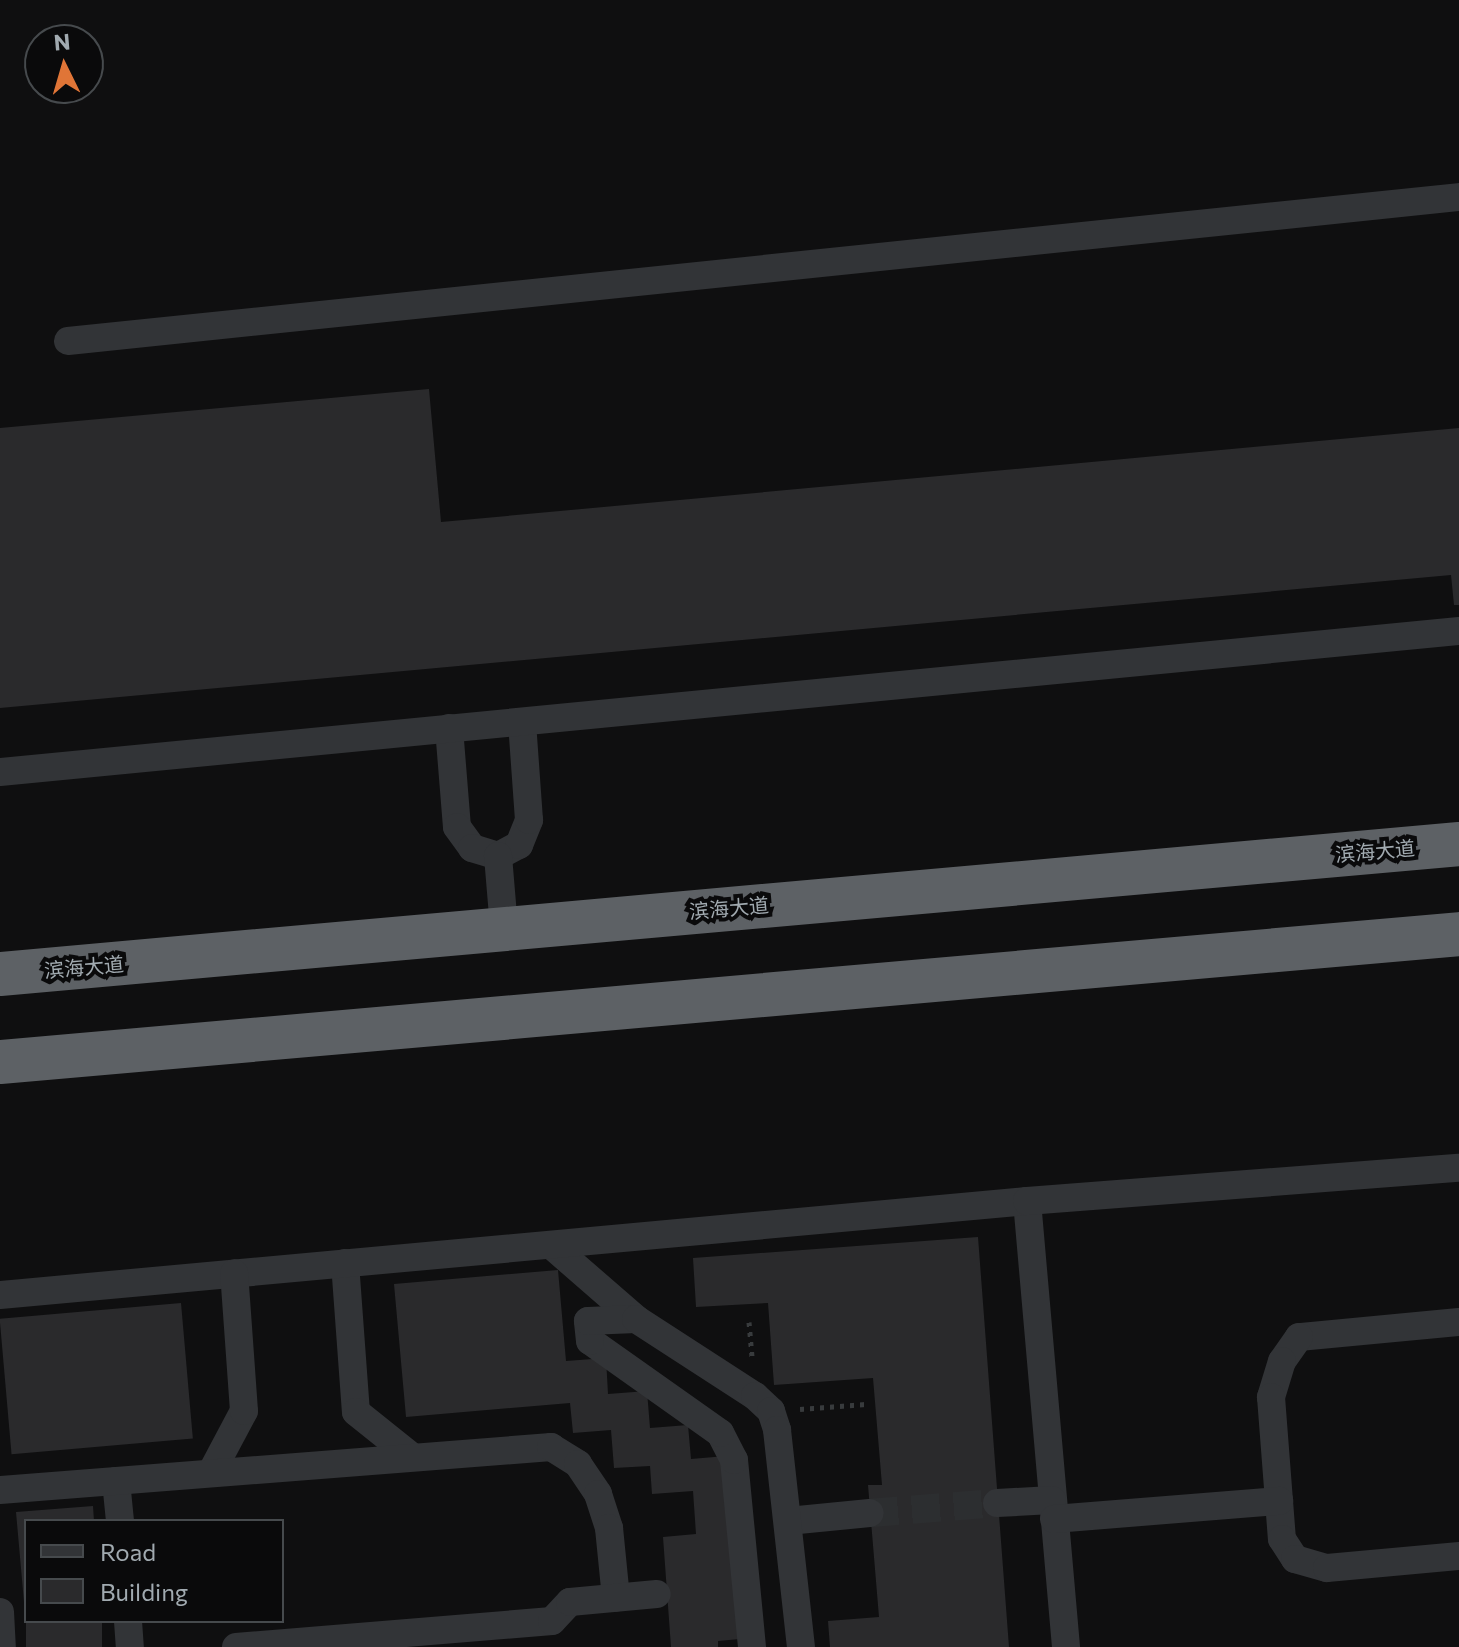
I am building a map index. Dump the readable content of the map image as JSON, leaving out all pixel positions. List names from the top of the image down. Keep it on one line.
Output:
{"streets":{"highway":["滨海大道"]},"legend":["Road","Building"],"north":"top"}
